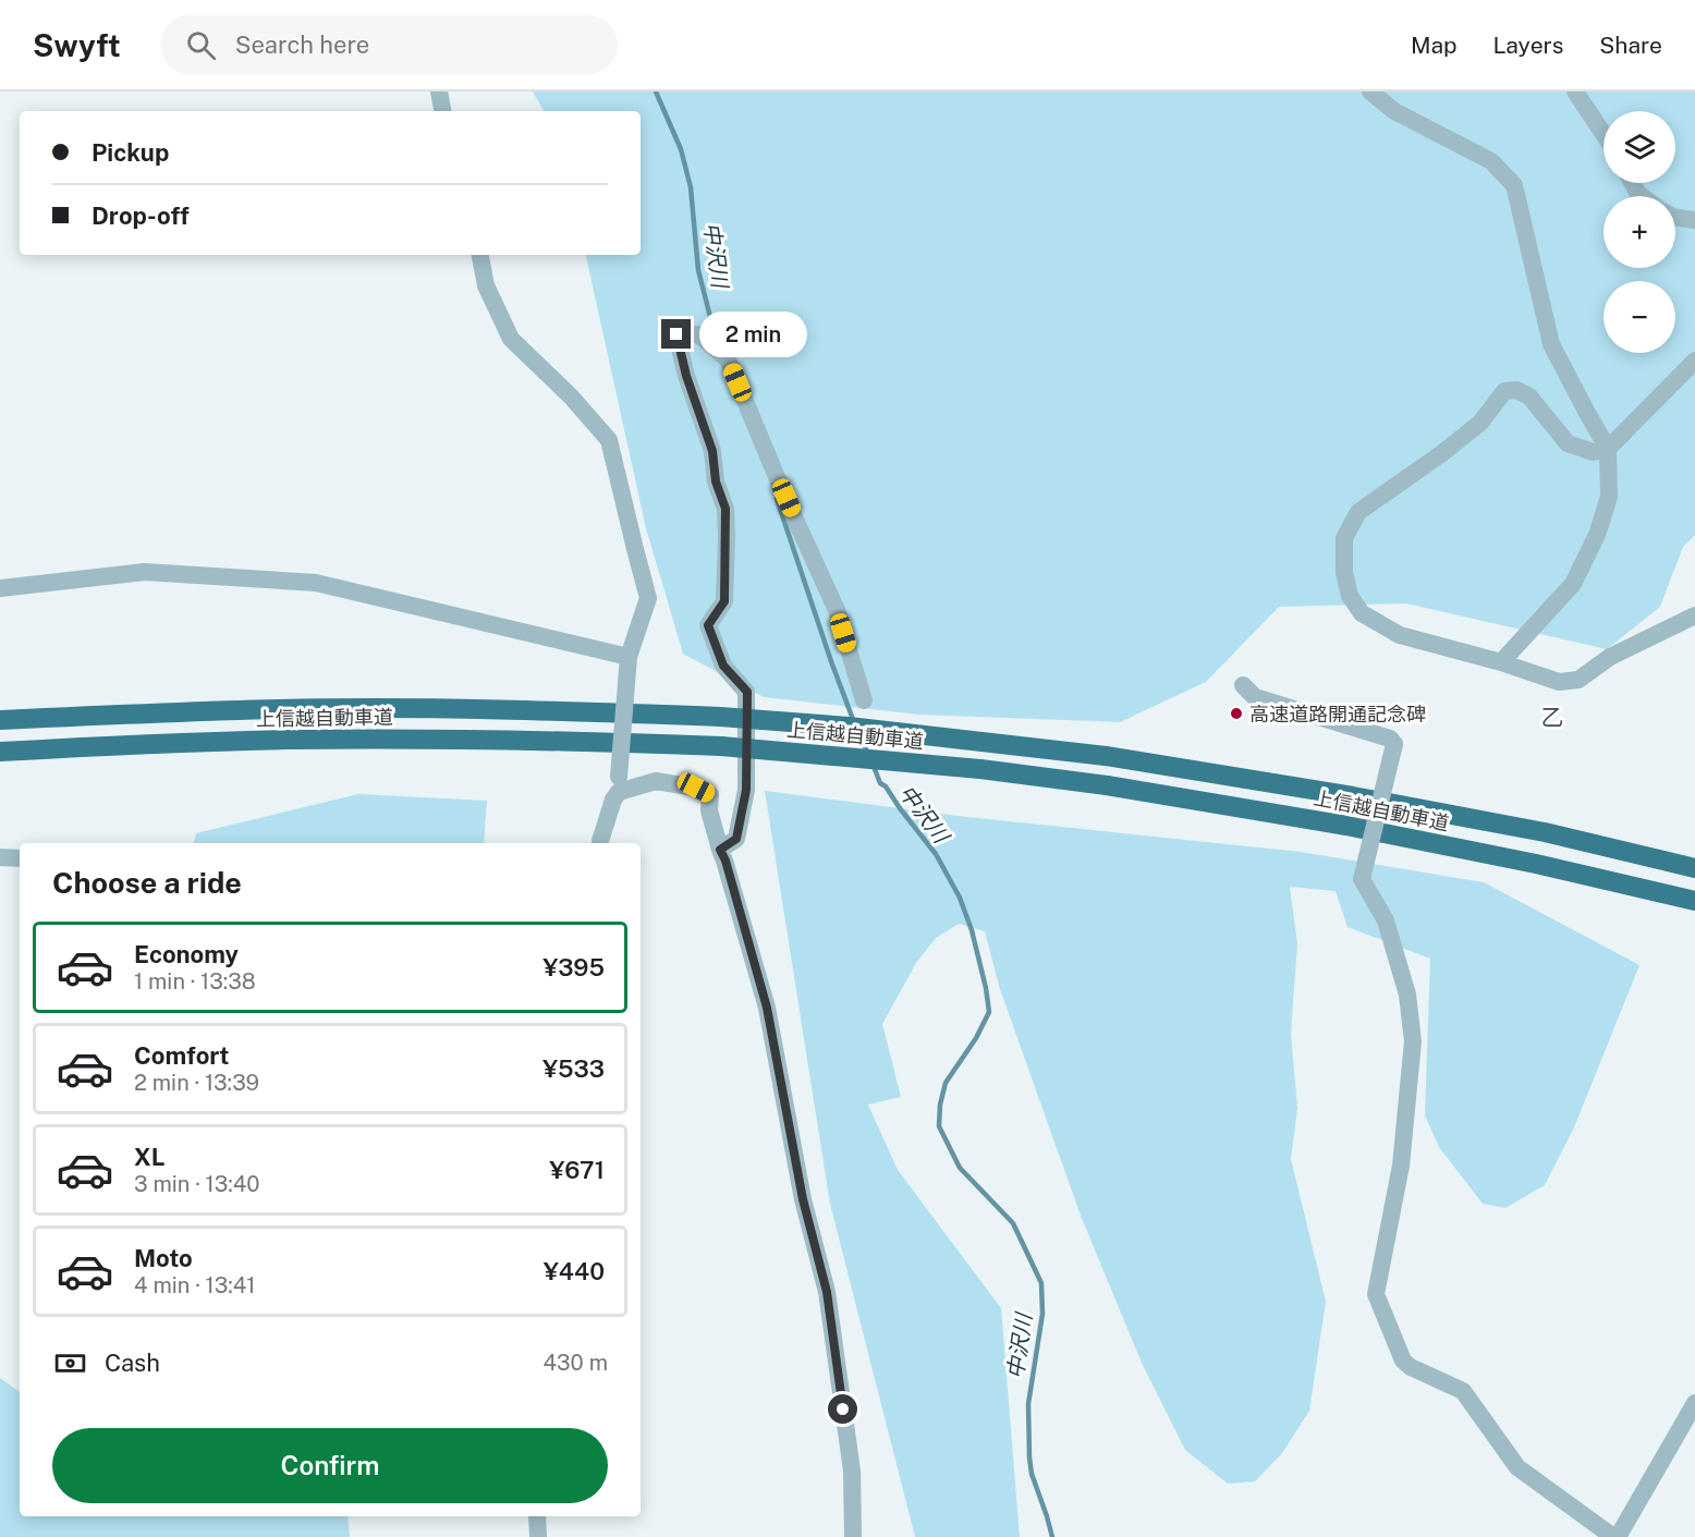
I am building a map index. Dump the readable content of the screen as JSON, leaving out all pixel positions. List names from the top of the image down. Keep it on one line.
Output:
{"streets":{"highway":["上信越自動車道"]},"districts":["乙"],"water":["中沢川"],"places":["高速道路開通記念碑"],"page":{"header":"Swyft","search":"Search here","nav":["Map","Layers","Share"],"map_buttons":["+","−"],"banner":["Pickup","Drop-off"],"bubble":"2 min","heading":"Choose a ride","list":[{"name":"Economy","note":"1 min · 13:38","value":"¥395"},{"name":"Comfort","note":"2 min · 13:39","value":"¥533"},{"name":"XL","note":"3 min · 13:40","value":"¥671"},{"name":"Moto","note":"4 min · 13:41","value":"¥440"}],"pay":["Cash","430 m"],"buttons":"Confirm"}}
